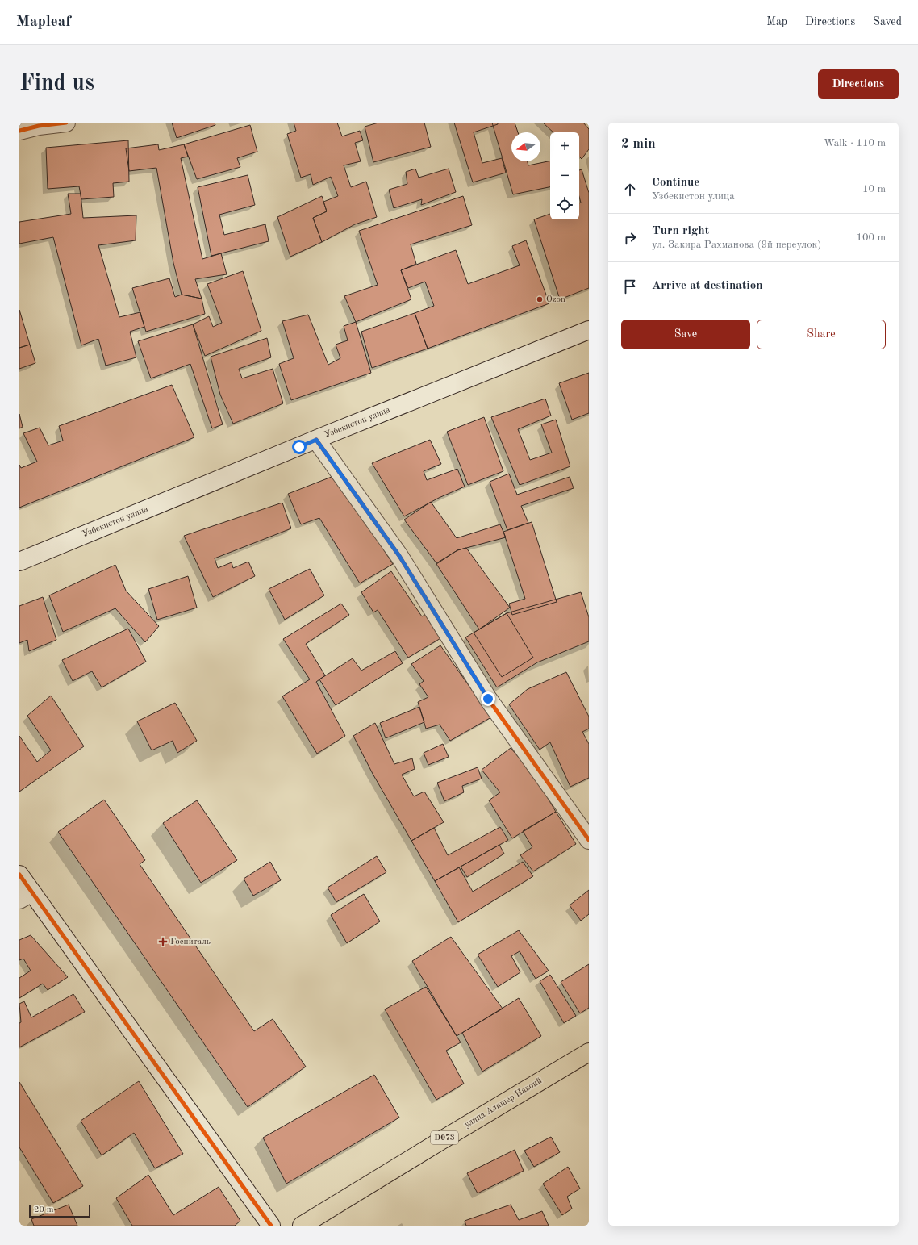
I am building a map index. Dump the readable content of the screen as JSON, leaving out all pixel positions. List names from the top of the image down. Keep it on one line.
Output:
{"streets":{"main road":["улица Алишер Навоий","D073"],"street":["Узбекистон улица"]},"places":{"other":["Ozon"],"health":["Госпиталь"]},"scale_bar":"20 m","north":"left","page":{"header":"Mapleaf","nav":["Map","Directions","Saved"],"buttons":["Directions",["Save","Share"]],"title":"Find us","heading":["2 min","Walk · 110 m"],"map_buttons":["+","−"],"list":[["Continue","Узбекистон улица","10 m"],["Turn right","ул. Закира Рахманова (9й переулок)","100 m"],"Arrive at destination"],"scale":"20 m"}}
